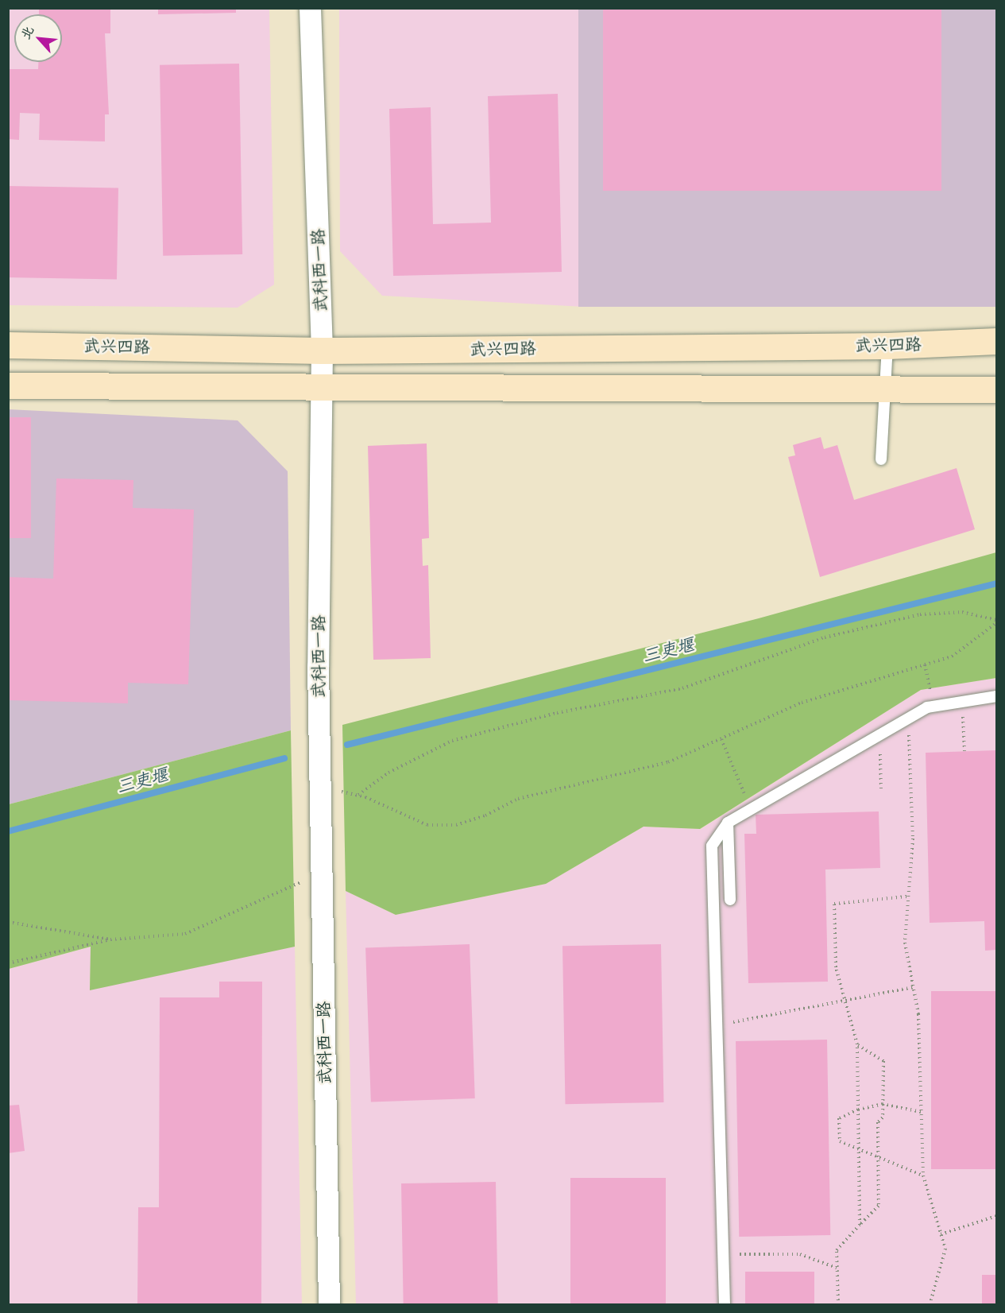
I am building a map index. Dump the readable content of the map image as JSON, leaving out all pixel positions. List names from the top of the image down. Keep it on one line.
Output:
{"streets":{"main road":["武兴四路"],"street":["武科西一路"]},"crossings":[["武科西一路","武兴四路"]],"water":["三吏堰"],"north":"top left"}
